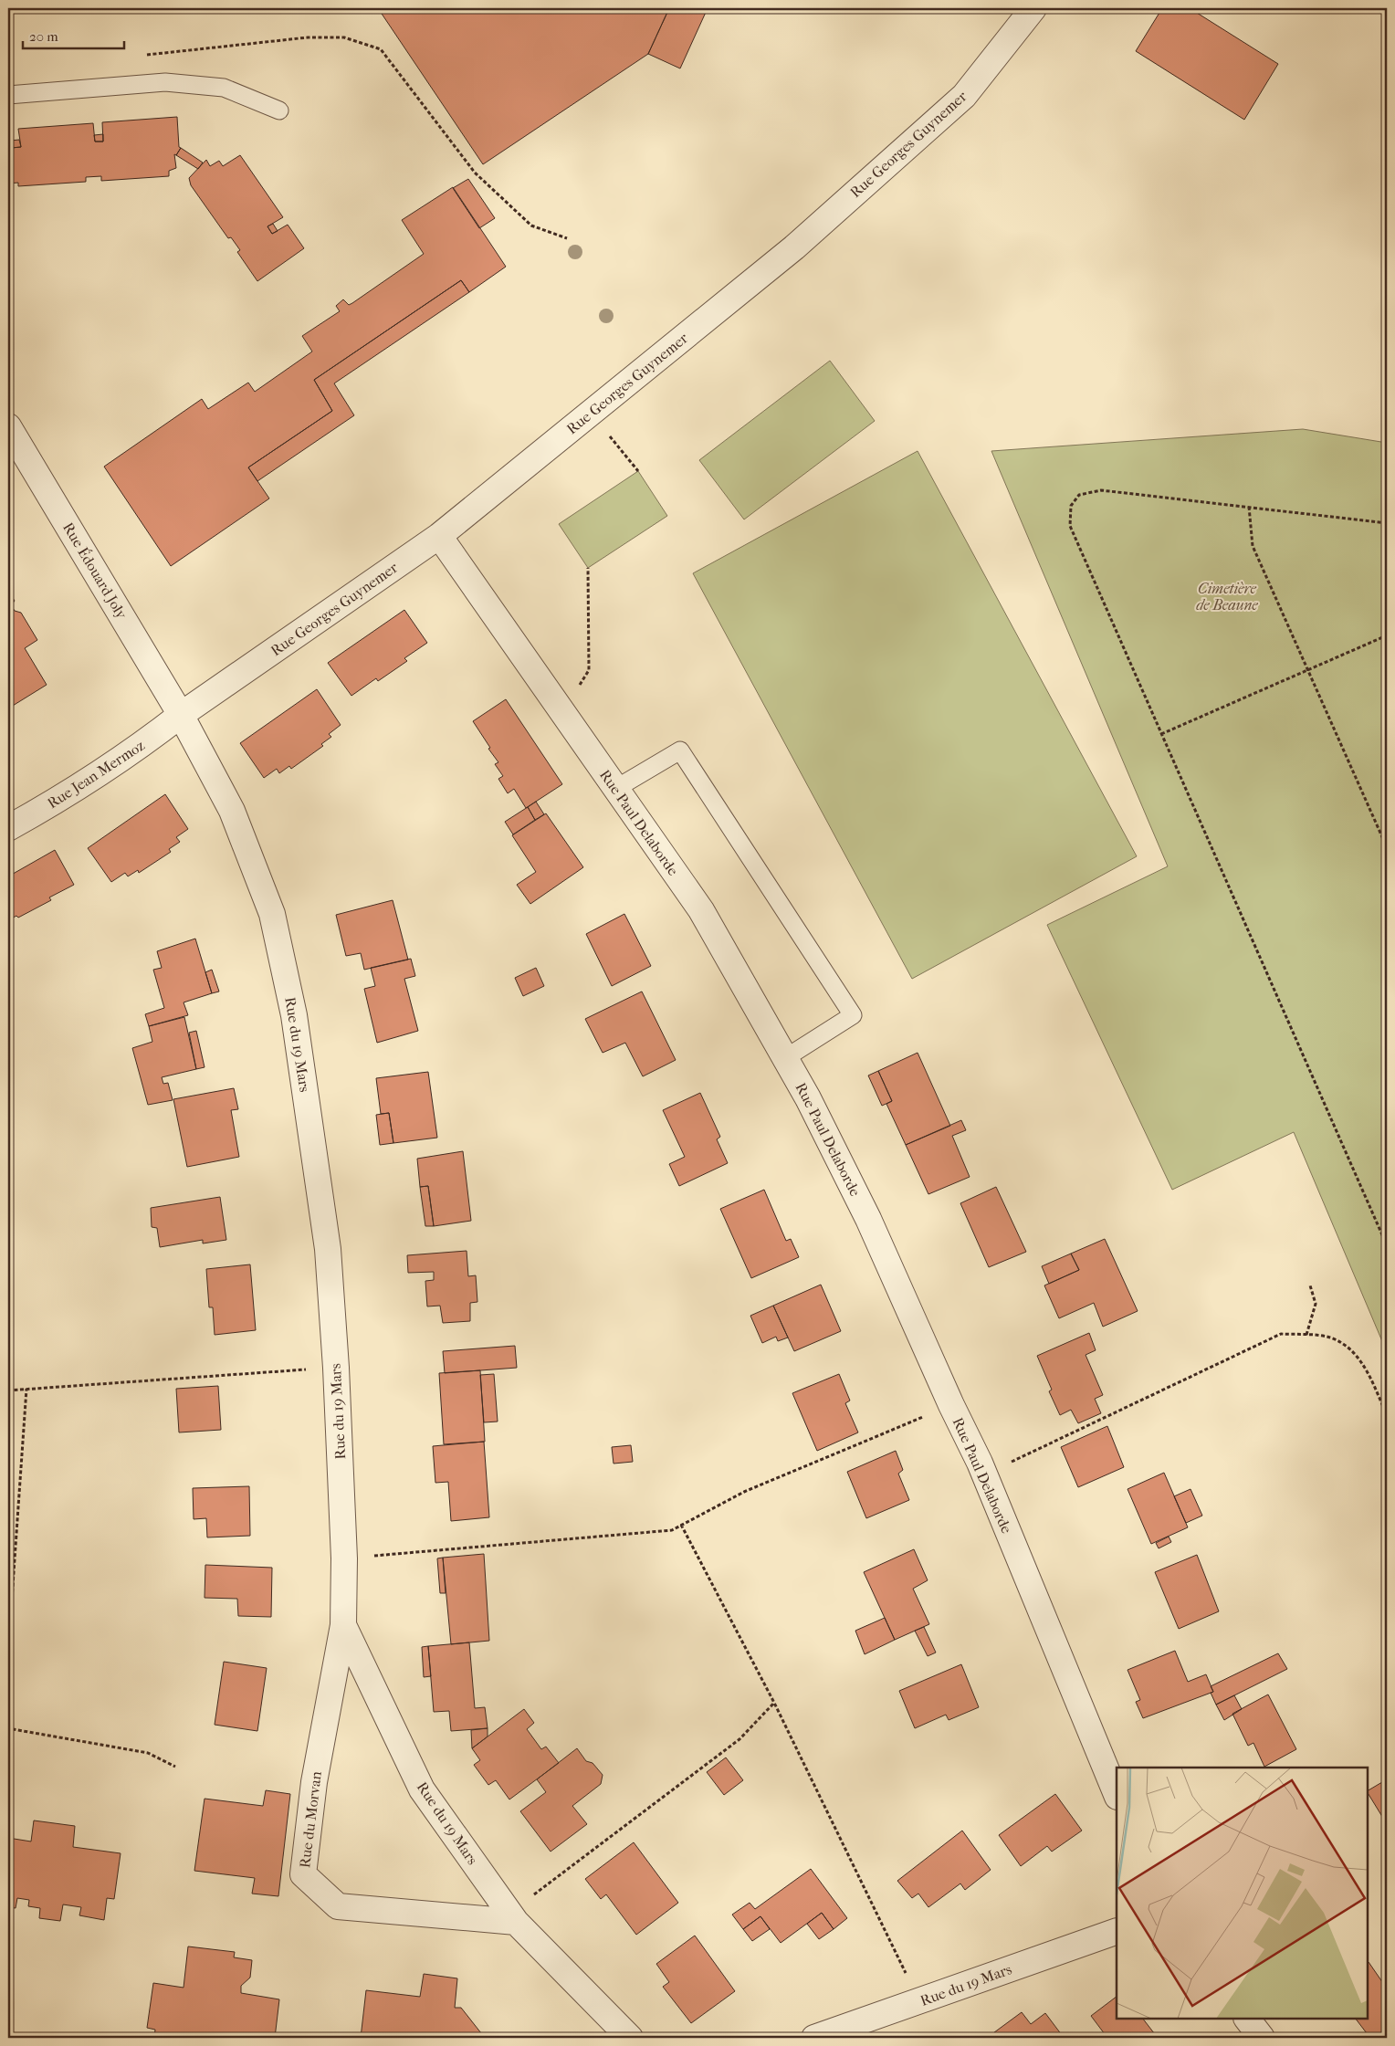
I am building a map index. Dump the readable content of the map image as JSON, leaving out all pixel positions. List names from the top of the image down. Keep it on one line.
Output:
{"streets":{"street":["Rue Georges Guynemer","Rue Édouard Joly","Rue Jean Mermoz","Rue Paul Delaborde","Rue du 19 Mars","Rue du Morvan"]},"crossings":[["Rue Georges Guynemer","Rue Édouard Joly"],["Rue Georges Guynemer","Rue Jean Mermoz"],["Rue Georges Guynemer","Rue Paul Delaborde"],["Rue Georges Guynemer","Rue du 19 Mars"],["Rue Édouard Joly","Rue Jean Mermoz"],["Rue Édouard Joly","Rue du 19 Mars"],["Rue Jean Mermoz","Rue du 19 Mars"],["Rue du 19 Mars","Rue du Morvan"]],"parks":["Cimetière de Beaune"],"scale_bar":"20 m"}
